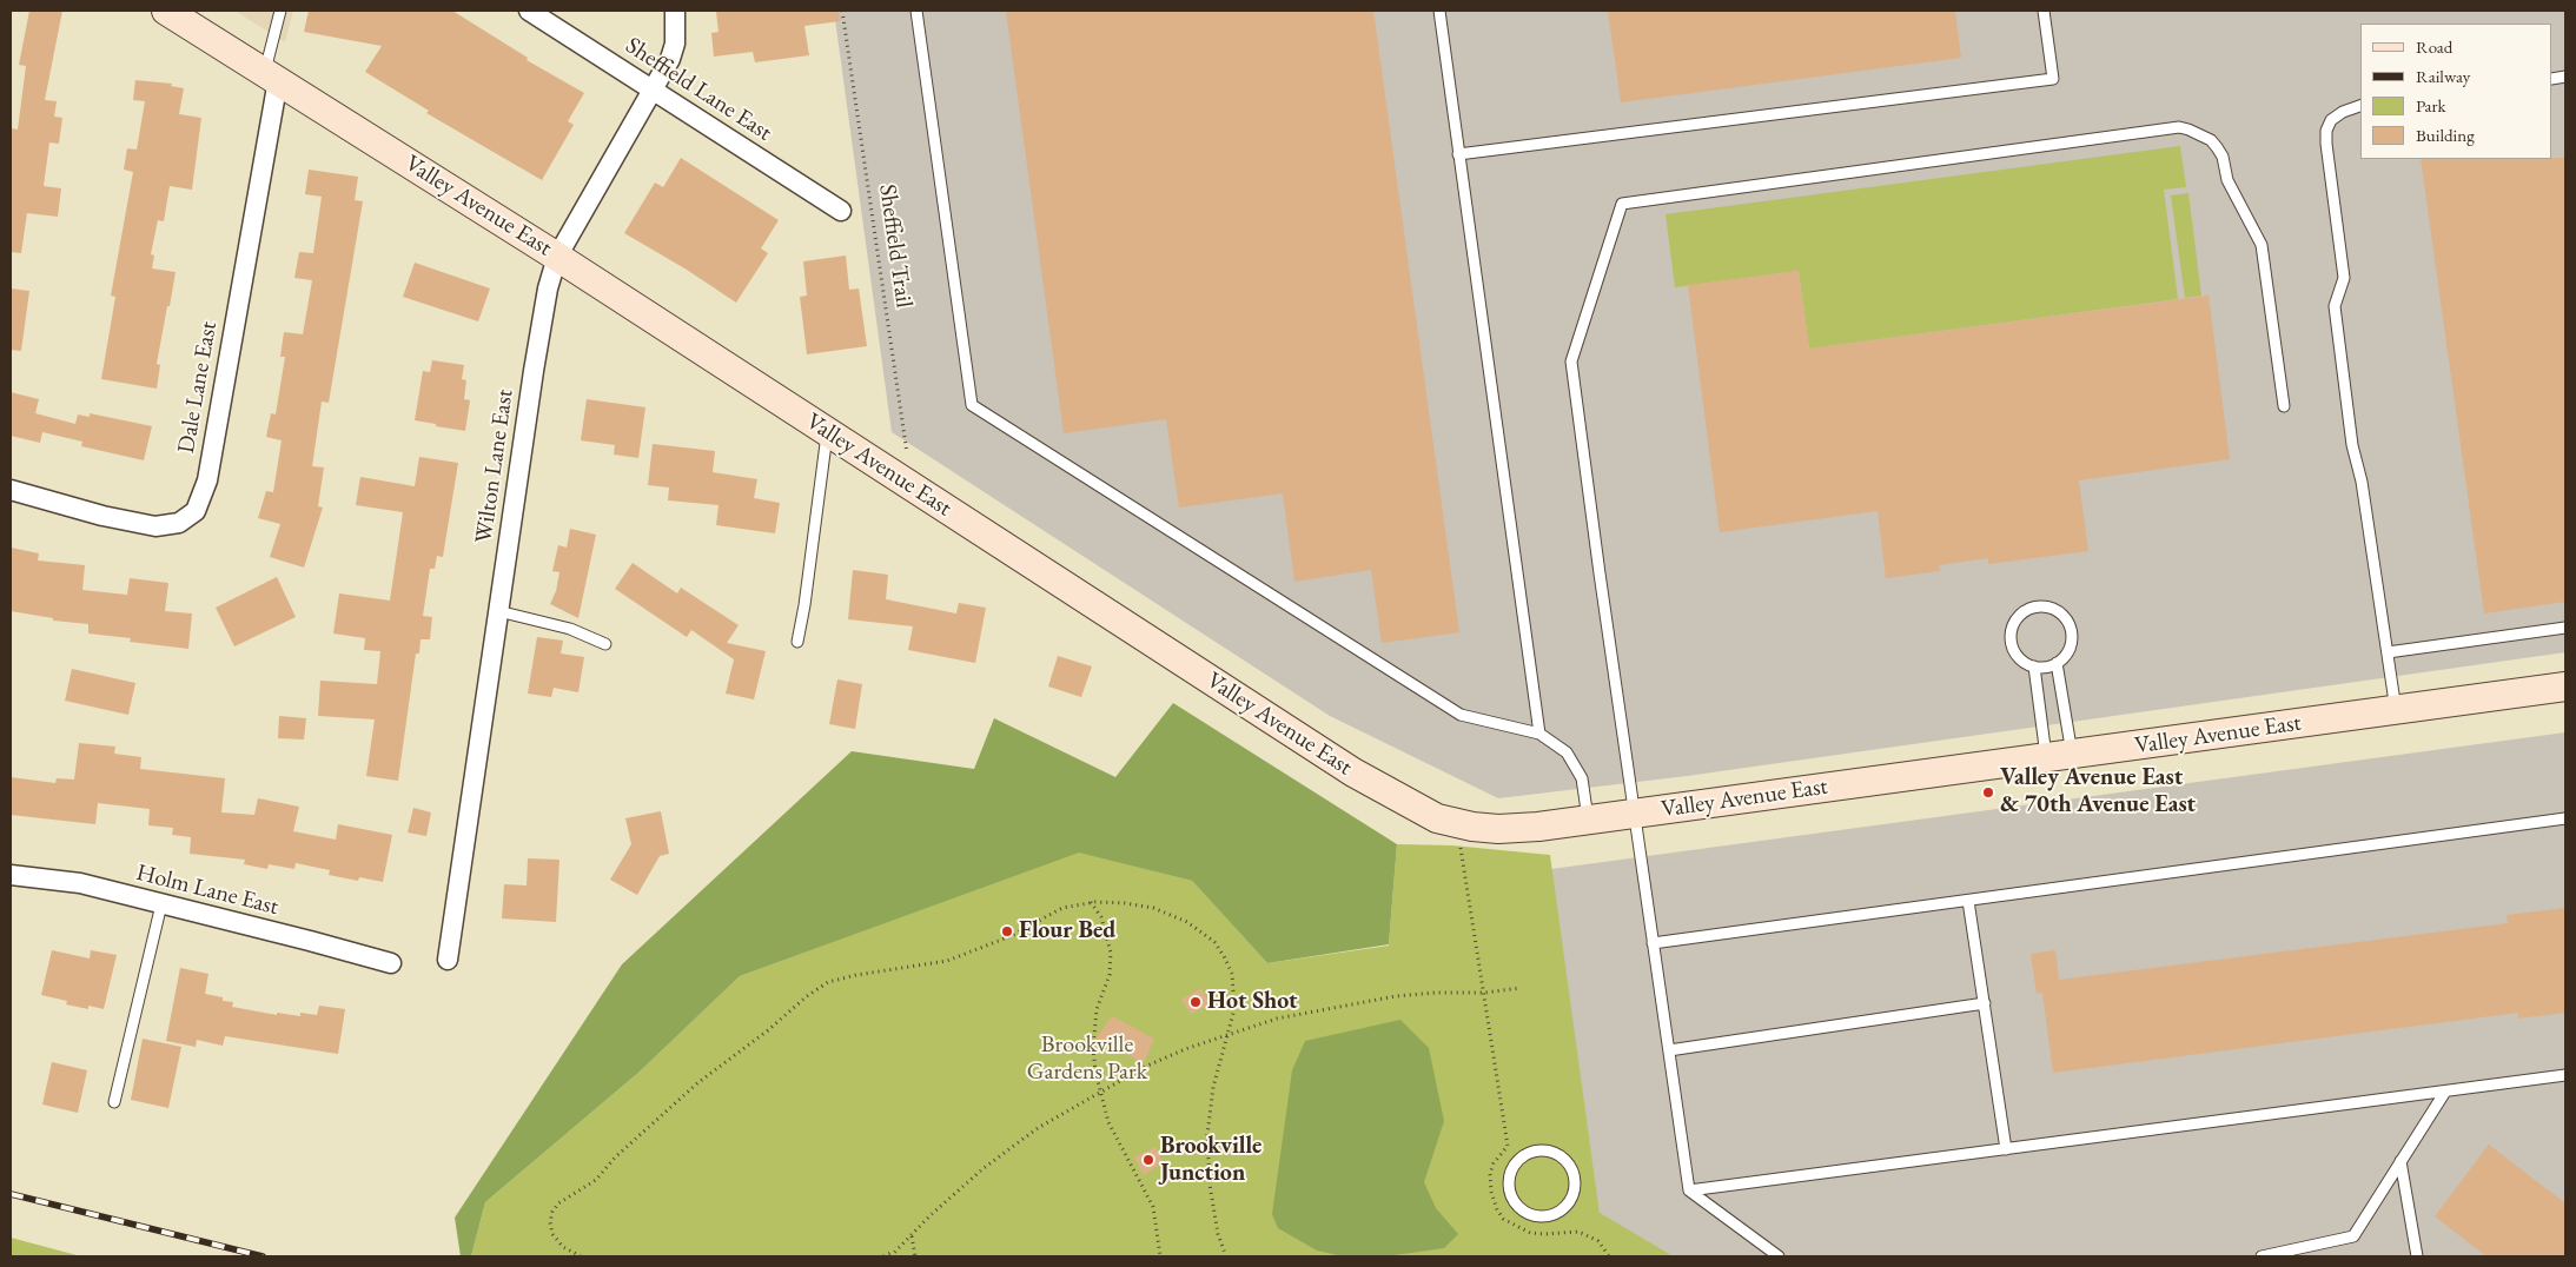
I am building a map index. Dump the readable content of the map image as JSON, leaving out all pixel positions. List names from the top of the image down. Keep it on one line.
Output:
{"streets":{"main road":["Valley Avenue East"],"street":["Sheffield Lane East","Dale Lane East","Wilton Lane East","Holm Lane East"],"path":["Sheffield Trail"]},"crossings":[["Sheffield Lane East","Wilton Lane East"],["Valley Avenue East","Sheffield Trail"],["Valley Avenue East","Dale Lane East"],["Valley Avenue East","Wilton Lane East"]],"parks":["Brookville Gardens Park"],"places":["Valley Avenue East & 70th Avenue East","Flour Bed","Hot Shot","Brookville Junction"],"legend":["Road","Railway","Park","Building"]}
